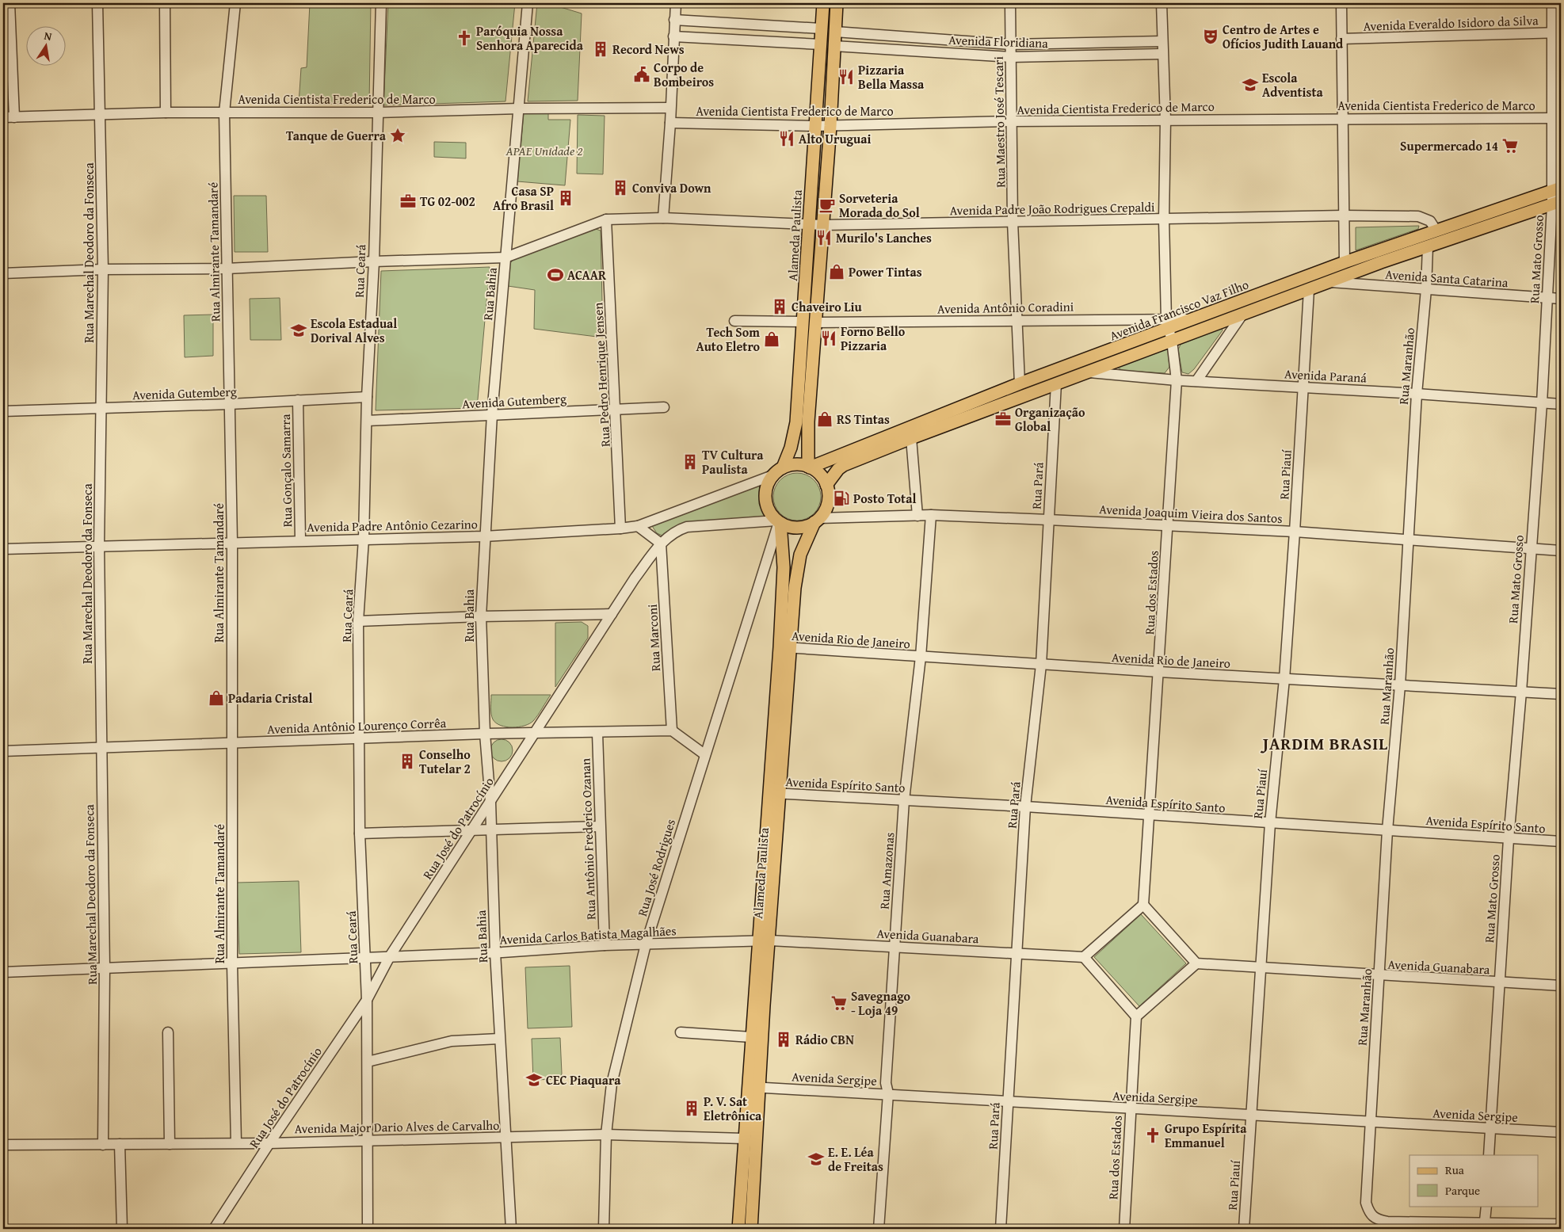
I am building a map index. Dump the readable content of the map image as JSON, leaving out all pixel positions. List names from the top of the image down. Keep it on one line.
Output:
{"streets":{"main road":["Alameda Paulista","Avenida Francisco Vaz Filho"],"street":["Avenida Everaldo Isidoro da Silva","Avenida Floridiana","Avenida Cientista Frederico de Marco","Rua Maestro José Tescari","Avenida Padre João Rodrigues Crepaldi","Rua Almirante Tamandaré","Rua Marechal Deodoro da Fonseca","Rua Mato Grosso","Rua Ceará","Avenida Santa Catarina","Rua Bahia","Avenida Antônio Coradini","Rua Maranhão","Rua Pedro Henrique Jensen","Avenida Paraná","Avenida Gutemberg","Rua Gonçalo Samarra","Rua Piauí","Rua Pará","Avenida Joaquim Vieira dos Santos","Avenida Padre Antônio Cezarino","Rua dos Estados","Rua Marconi","Avenida Rio de Janeiro","Avenida Antônio Lourenço Corrêa","Avenida Espírito Santo","Rua José do Patrocínio","Rua Antônio Frederico Ozanan","Rua José Rodrigues","Rua Amazonas","Avenida Carlos Batista Magalhães","Avenida Guanabara","Avenida Sergipe","Avenida Major Dario Alves de Carvalho"]},"crossings":[["Avenida Everaldo Isidoro da Silva","Rua Mato Grosso"],["Avenida Floridiana","Rua Maestro José Tescari"],["Avenida Floridiana","Alameda Paulista"],["Avenida Floridiana","Rua dos Estados"],["Avenida Cientista Frederico de Marco","Rua Maestro José Tescari"],["Avenida Cientista Frederico de Marco","Alameda Paulista"],["Avenida Cientista Frederico de Marco","Rua Almirante Tamandaré"],["Avenida Cientista Frederico de Marco","Rua Marechal Deodoro da Fonseca"],["Avenida Cientista Frederico de Marco","Rua Mato Grosso"],["Avenida Cientista Frederico de Marco","Rua Ceará"],["Avenida Cientista Frederico de Marco","Rua Bahia"],["Avenida Cientista Frederico de Marco","Rua dos Estados"],["Rua Maestro José Tescari","Avenida Padre João Rodrigues Crepaldi"],["Rua Maestro José Tescari","Avenida Antônio Coradini"],["Rua Maestro José Tescari","Avenida Francisco Vaz Filho"],["Avenida Padre João Rodrigues Crepaldi","Alameda Paulista"],["Avenida Padre João Rodrigues Crepaldi","Rua Almirante Tamandaré"],["Avenida Padre João Rodrigues Crepaldi","Rua Marechal Deodoro da Fonseca"],["Avenida Padre João Rodrigues Crepaldi","Rua Ceará"],["Avenida Padre João Rodrigues Crepaldi","Rua Bahia"],["Avenida Padre João Rodrigues Crepaldi","Avenida Francisco Vaz Filho"],["Avenida Padre João Rodrigues Crepaldi","Rua Pedro Henrique Jensen"],["Avenida Padre João Rodrigues Crepaldi","Rua dos Estados"],["Alameda Paulista","Avenida Antônio Coradini"],["Alameda Paulista","Avenida Francisco Vaz Filho"],["Alameda Paulista","Avenida Joaquim Vieira dos Santos"],["Alameda Paulista","Avenida Padre Antônio Cezarino"],["Alameda Paulista","Avenida Rio de Janeiro"],["Alameda Paulista","Avenida Espírito Santo"],["Alameda Paulista","Rua José do Patrocínio"],["Alameda Paulista","Rua José Rodrigues"],["Alameda Paulista","Avenida Carlos Batista Magalhães"],["Alameda Paulista","Avenida Guanabara"],["Alameda Paulista","Avenida Sergipe"],["Alameda Paulista","Avenida Major Dario Alves de Carvalho"],["Rua Almirante Tamandaré","Avenida Gutemberg"],["Rua Almirante Tamandaré","Avenida Padre Antônio Cezarino"],["Rua Almirante Tamandaré","Avenida Antônio Lourenço Corrêa"],["Rua Almirante Tamandaré","Avenida Carlos Batista Magalhães"],["Rua Almirante Tamandaré","Avenida Major Dario Alves de Carvalho"],["Rua Marechal Deodoro da Fonseca","Avenida Gutemberg"],["Rua Marechal Deodoro da Fonseca","Avenida Padre Antônio Cezarino"],["Rua Marechal Deodoro da Fonseca","Avenida Antônio Lourenço Corrêa"],["Rua Marechal Deodoro da Fonseca","Avenida Carlos Batista Magalhães"],["Rua Marechal Deodoro da Fonseca","Avenida Major Dario Alves de Carvalho"],["Rua Mato Grosso","Avenida Santa Catarina"],["Rua Mato Grosso","Avenida Francisco Vaz Filho"],["Rua Mato Grosso","Avenida Paraná"],["Rua Mato Grosso","Avenida Joaquim Vieira dos Santos"],["Rua Mato Grosso","Avenida Rio de Janeiro"],["Rua Mato Grosso","Avenida Espírito Santo"],["Rua Mato Grosso","Avenida Guanabara"],["Rua Mato Grosso","Avenida Sergipe"],["Rua Ceará","Avenida Gutemberg"],["Rua Ceará","Avenida Padre Antônio Cezarino"],["Rua Ceará","Avenida Antônio Lourenço Corrêa"],["Rua Ceará","Rua José do Patrocínio"],["Rua Ceará","Avenida Carlos Batista Magalhães"],["Rua Ceará","Avenida Major Dario Alves de Carvalho"],["Avenida Santa Catarina","Avenida Francisco Vaz Filho"],["Avenida Santa Catarina","Rua Maranhão"],["Rua Bahia","Avenida Gutemberg"],["Rua Bahia","Avenida Padre Antônio Cezarino"],["Rua Bahia","Avenida Antônio Lourenço Corrêa"],["Rua Bahia","Rua José do Patrocínio"],["Rua Bahia","Avenida Carlos Batista Magalhães"],["Rua Bahia","Avenida Major Dario Alves de Carvalho"],["Avenida Antônio Coradini","Avenida Francisco Vaz Filho"],["Avenida Antônio Coradini","Rua dos Estados"],["Avenida Francisco Vaz Filho","Rua Maranhão"],["Avenida Francisco Vaz Filho","Avenida Paraná"],["Avenida Francisco Vaz Filho","Rua Piauí"],["Avenida Francisco Vaz Filho","Rua Pará"],["Avenida Francisco Vaz Filho","Avenida Joaquim Vieira dos Santos"],["Avenida Francisco Vaz Filho","Avenida Padre Antônio Cezarino"],["Avenida Francisco Vaz Filho","Rua dos Estados"],["Avenida Francisco Vaz Filho","Rua José do Patrocínio"],["Avenida Francisco Vaz Filho","Rua José Rodrigues"],["Rua Maranhão","Avenida Paraná"],["Rua Maranhão","Avenida Joaquim Vieira dos Santos"],["Rua Maranhão","Avenida Rio de Janeiro"],["Rua Maranhão","Avenida Espírito Santo"],["Rua Maranhão","Avenida Guanabara"],["Rua Maranhão","Avenida Sergipe"],["Rua Pedro Henrique Jensen","Avenida Gutemberg"],["Rua Pedro Henrique Jensen","Avenida Padre Antônio Cezarino"],["Avenida Paraná","Rua Piauí"],["Avenida Paraná","Rua dos Estados"],["Avenida Gutemberg","Rua Gonçalo Samarra"],["Rua Gonçalo Samarra","Avenida Padre Antônio Cezarino"],["Rua Piauí","Avenida Joaquim Vieira dos Santos"],["Rua Piauí","Avenida Rio de Janeiro"],["Rua Piauí","Avenida Espírito Santo"],["Rua Piauí","Avenida Guanabara"],["Rua Piauí","Avenida Sergipe"],["Rua Pará","Avenida Joaquim Vieira dos Santos"],["Rua Pará","Avenida Rio de Janeiro"],["Rua Pará","Avenida Espírito Santo"],["Rua Pará","Avenida Guanabara"],["Rua Pará","Avenida Sergipe"],["Avenida Joaquim Vieira dos Santos","Avenida Padre Antônio Cezarino"],["Avenida Joaquim Vieira dos Santos","Rua dos Estados"],["Avenida Joaquim Vieira dos Santos","Rua José do Patrocínio"],["Avenida Joaquim Vieira dos Santos","Rua José Rodrigues"],["Avenida Joaquim Vieira dos Santos","Rua Amazonas"],["Avenida Padre Antônio Cezarino","Rua José do Patrocínio"],["Avenida Padre Antônio Cezarino","Rua José Rodrigues"],["Rua dos Estados","Avenida Rio de Janeiro"],["Rua dos Estados","Avenida Espírito Santo"],["Rua dos Estados","Avenida Sergipe"],["Rua Marconi","Avenida Antônio Lourenço Corrêa"],["Rua Marconi","Rua José do Patrocínio"],["Avenida Rio de Janeiro","Rua Amazonas"],["Avenida Antônio Lourenço Corrêa","Rua José do Patrocínio"],["Avenida Antônio Lourenço Corrêa","Rua Antônio Frederico Ozanan"],["Avenida Espírito Santo","Rua Amazonas"],["Rua José do Patrocínio","Rua José Rodrigues"],["Rua José do Patrocínio","Avenida Carlos Batista Magalhães"],["Rua José do Patrocínio","Avenida Major Dario Alves de Carvalho"],["Rua Antônio Frederico Ozanan","Avenida Carlos Batista Magalhães"],["Rua José Rodrigues","Avenida Carlos Batista Magalhães"],["Rua José Rodrigues","Avenida Major Dario Alves de Carvalho"],["Rua Amazonas","Avenida Guanabara"],["Rua Amazonas","Avenida Sergipe"],["Avenida Carlos Batista Magalhães","Avenida Guanabara"]],"districts":["JARDIM BRASIL"],"parks":["APAE Unidade 2"],"places":{"theatre":["Centro de Artes e Ofícios Judith Lauand"],"church":["Paróquia Nossa Senhora Aparecida","Grupo Espírita Emmanuel"],"building":["Record News","Conviva Down","Casa SP Afro Brasil","Chaveiro Liu","TV Cultura Paulista","Conselho Tutelar 2","Rádio CBN","P. V. Sat Eletrônica"],"public building":["Corpo de Bombeiros"],"restaurant":["Pizzaria Bella Massa","Alto Uruguai","Murilo's Lanches","Forno Bello Pizzaria"],"school or university":["Escola Adventista","Escola Estadual Dorival Alves","CEC Piaquara","E. E. Léa de Freitas"],"place":["Tanque de Guerra"],"supermarket":["Supermercado 14","Savegnago - Loja 49"],"office":["TG 02-002","Organização Global"],"cafe":["Sorveteria Morada do Sol"],"shop":["Power Tintas","Tech Som Auto Eletro","RS Tintas","Padaria Cristal"],"sports":["ACAAR"],"fuel station":["Posto Total"]},"legend":["Rua","Parque"],"north":"top"}
